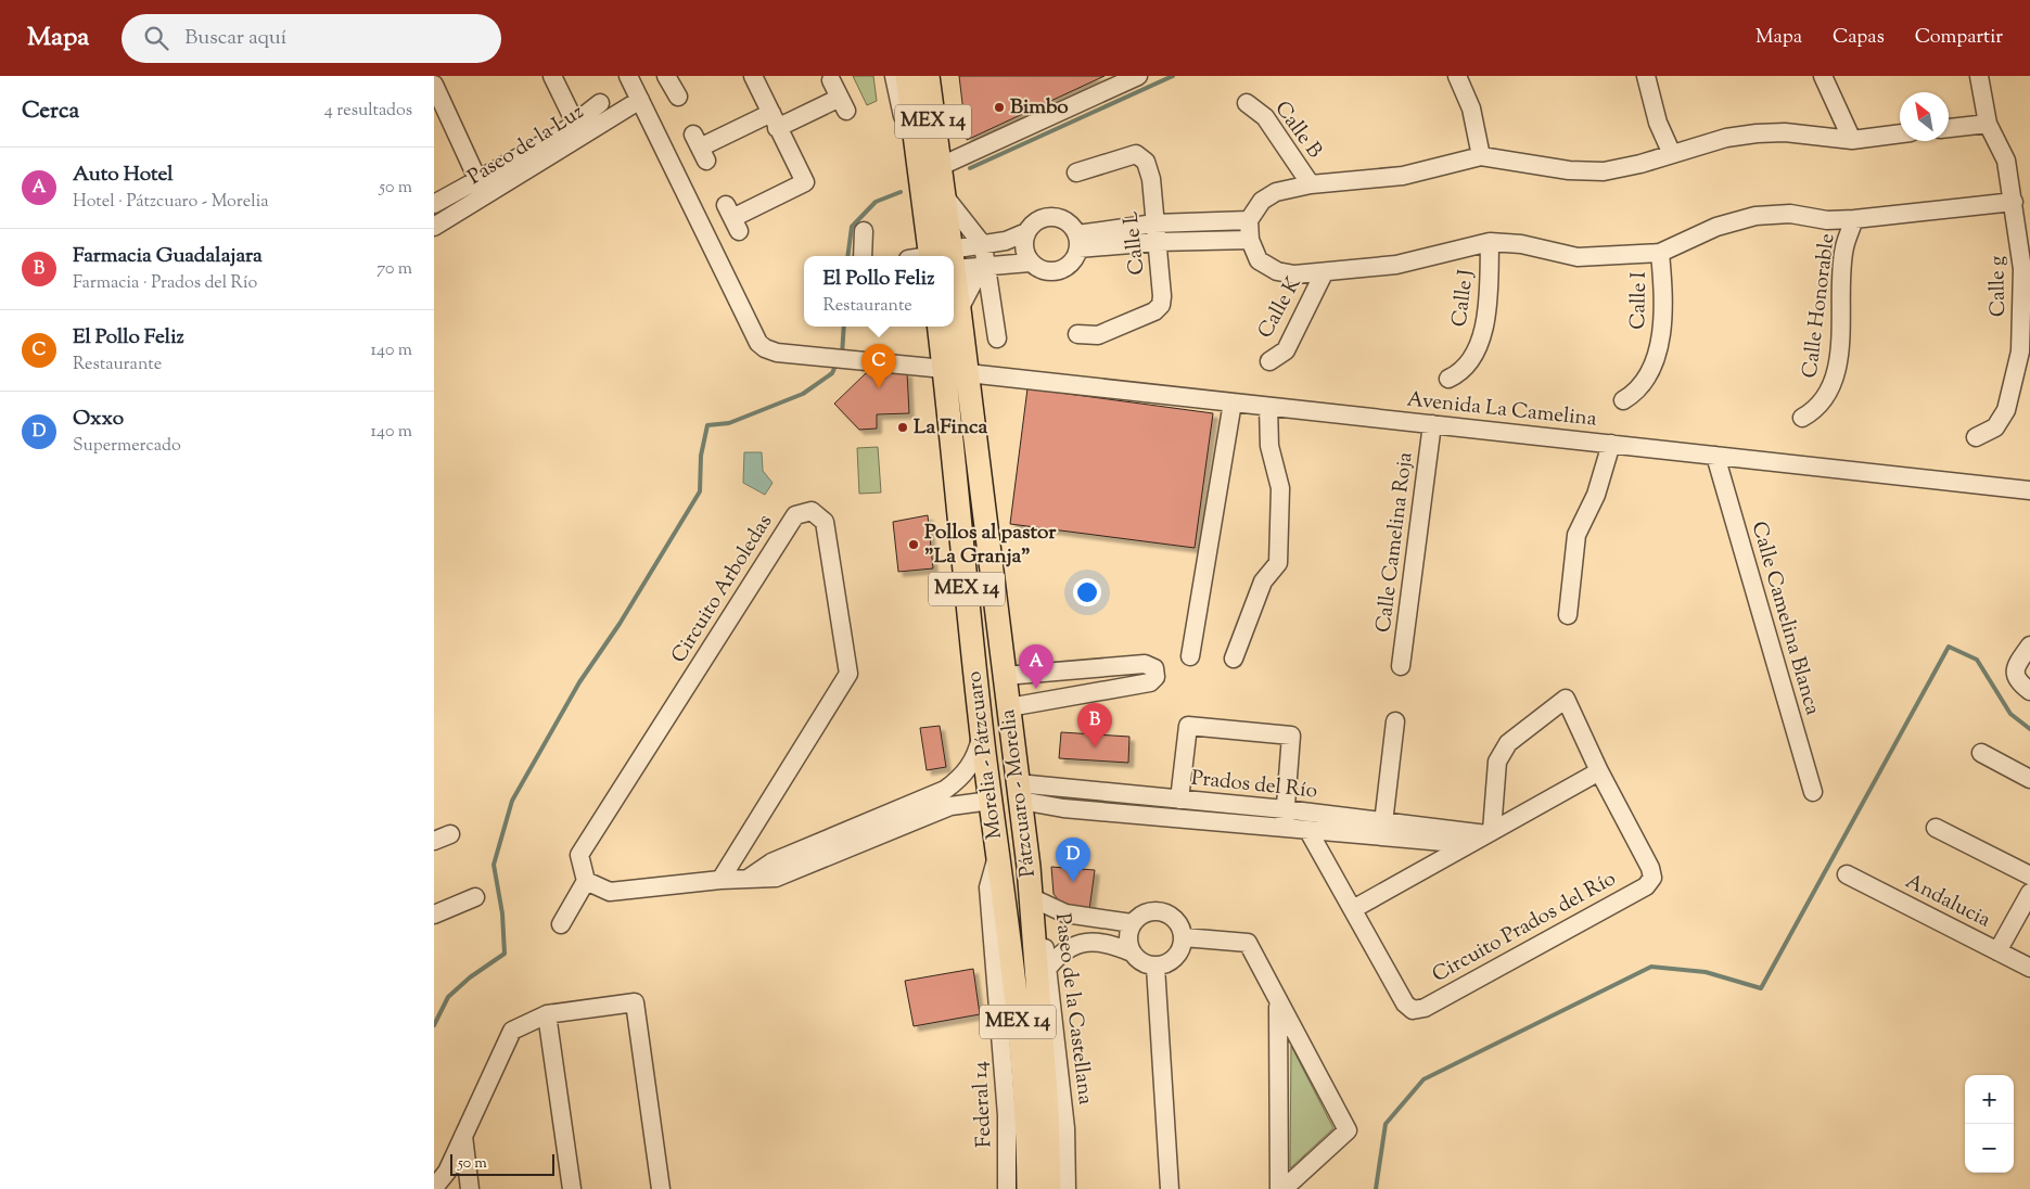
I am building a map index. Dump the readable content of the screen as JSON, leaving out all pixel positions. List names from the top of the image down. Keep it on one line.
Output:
{"streets":{"main road":["MEX 14","Morelia - Pátzcuaro","Pátzcuaro - Morelia"],"street":["Calle B","Paseo de la Luz","Calle L","Calle g","Calle J","Calle I","Calle Honorable","Calle K","Avenida La Camelina","Calle Camelina Roja","Circuito Arboledas","Calle Camelina Blanca","Prados del Río","Andalucia","Circuito Prados del Río","Paseo de la Castellana","Federal 14"]},"crossings":[["MEX 14","Pátzcuaro - Morelia"],["Avenida La Camelina","Calle Camelina Roja"],["Avenida La Camelina","Calle Camelina Blanca"],["Avenida La Camelina","Pátzcuaro - Morelia"],["Morelia - Pátzcuaro","Federal 14"],["Prados del Río","Pátzcuaro - Morelia"],["Prados del Río","Circuito Prados del Río"],["Pátzcuaro - Morelia","Paseo de la Castellana"]],"places":["Bimbo","La Finca","Pollos al pastor \"La Granja\""],"scale_bar":"50 m","north":"top left","page":{"header":"Mapa","search":"Buscar aquí","nav":["Mapa","Capas","Compartir"],"heading":["Cerca","4 resultados"],"list":[{"mark":"A","name":"Auto Hotel","note":"Hotel · Pátzcuaro - Morelia","value":"50 m"},{"mark":"B","name":"Farmacia Guadalajara","note":"Farmacia · Prados del Río","value":"70 m"},{"mark":"C","name":"El Pollo Feliz","note":"Restaurante","value":"140 m"},{"mark":"D","name":"Oxxo","note":"Supermercado","value":"140 m"}],"popup":["El Pollo Feliz","Restaurante"],"pins":["C","A","B","D"],"map_buttons":["+","−"],"scale":"50 m"}}
